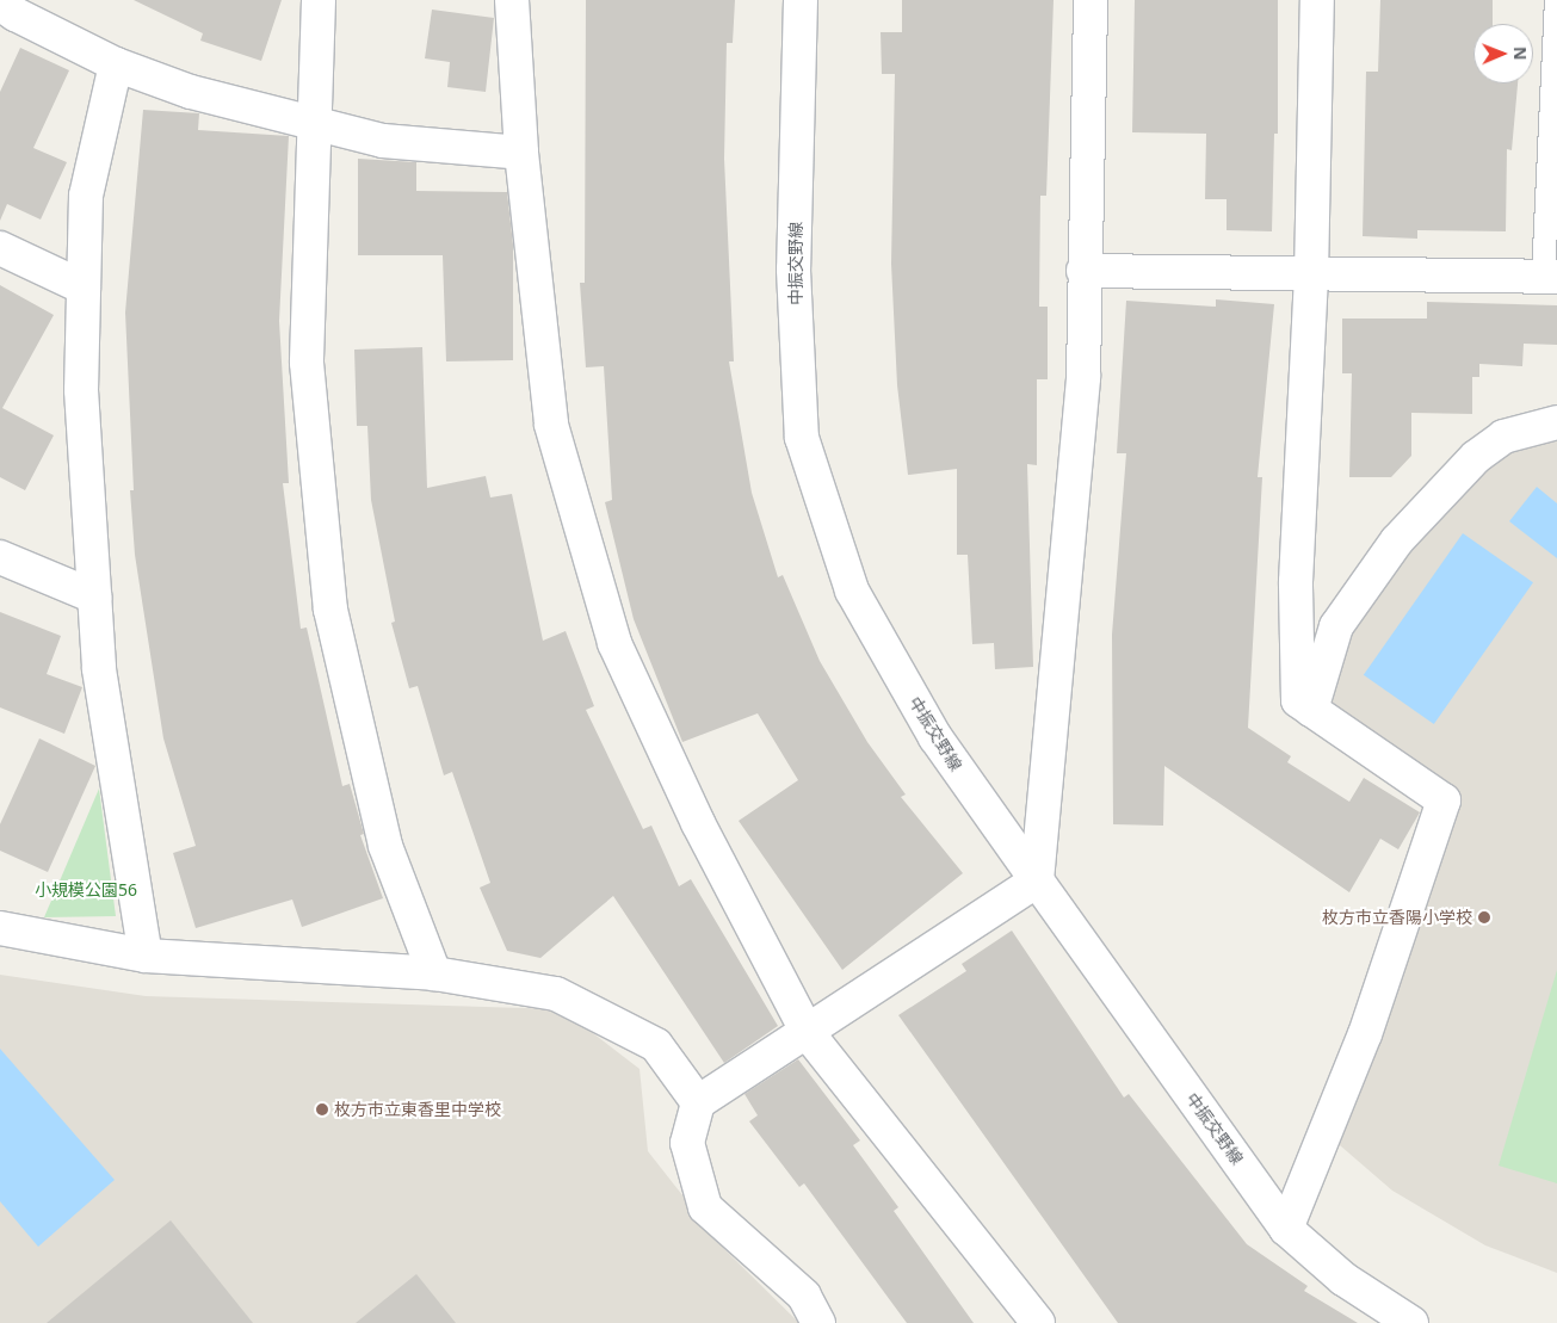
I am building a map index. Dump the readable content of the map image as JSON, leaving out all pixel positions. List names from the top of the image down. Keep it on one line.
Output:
{"streets":{"street":["中振交野線"]},"parks":["小規模公園56"],"places":["枚方市立香陽小学校","枚方市立東香里中学校"],"north":"right"}
